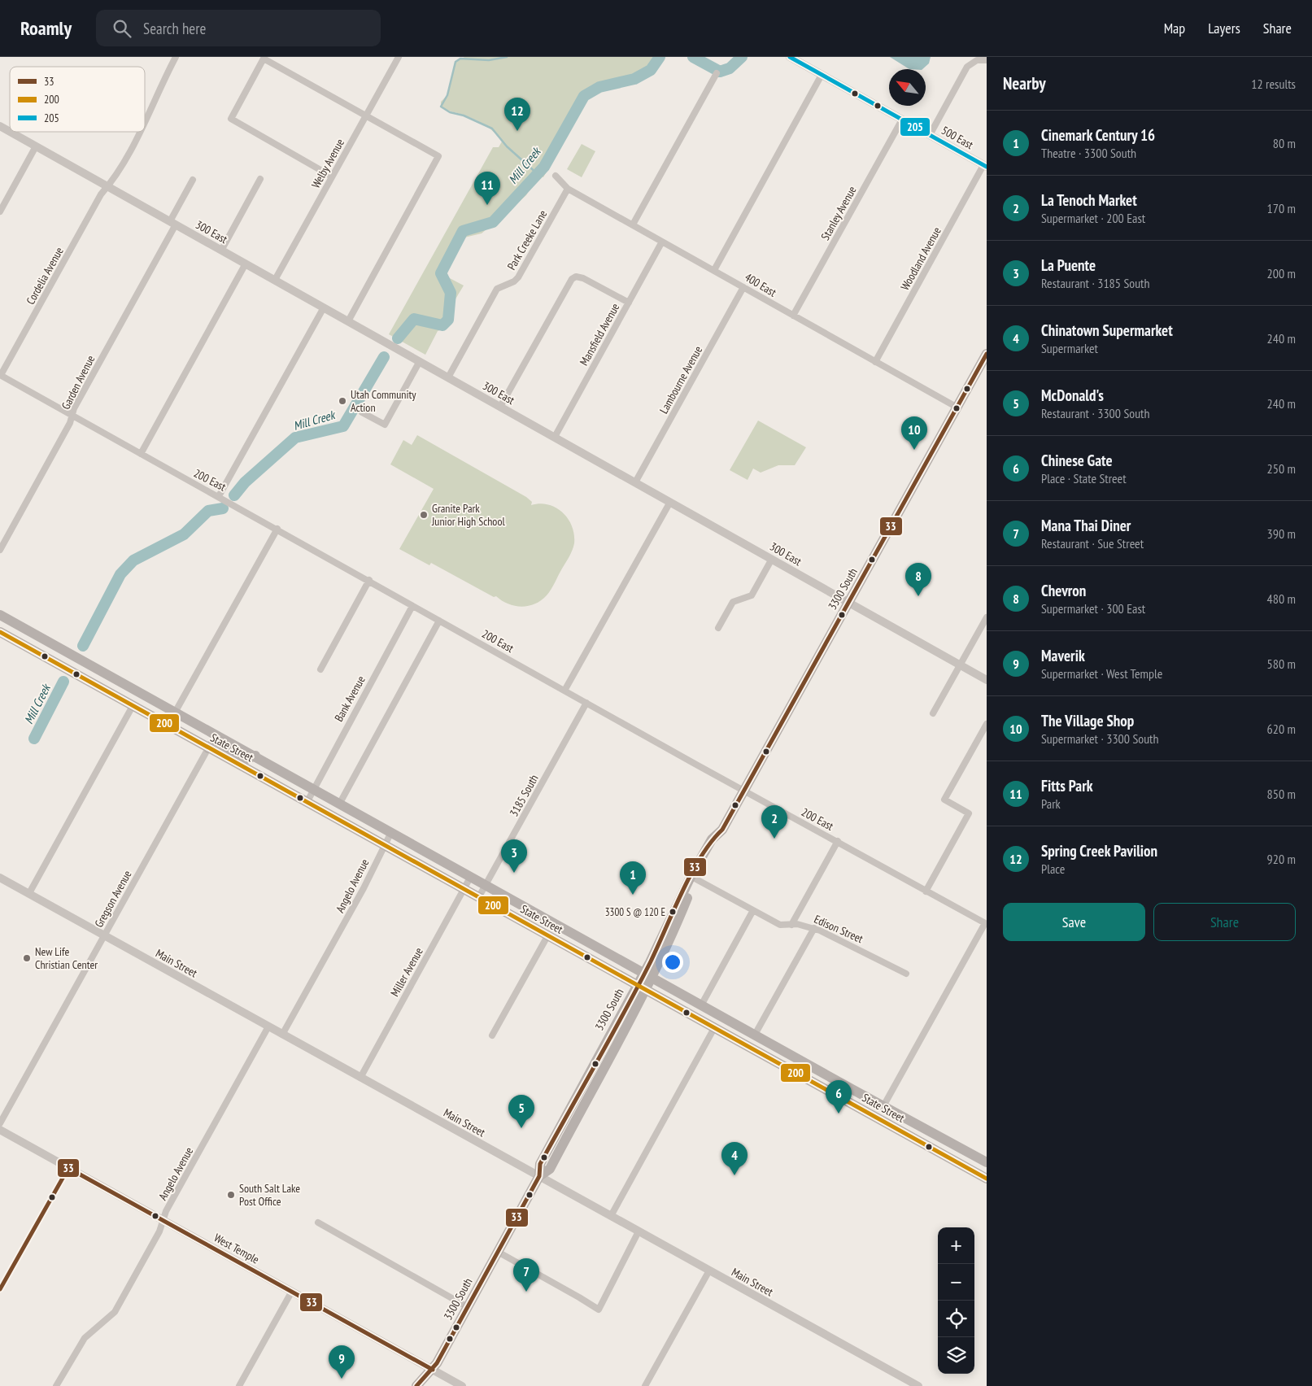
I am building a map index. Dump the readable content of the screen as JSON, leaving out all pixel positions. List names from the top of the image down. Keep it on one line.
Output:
{"streets":{"main road":["3300 South","State Street"],"street":["500 East","Welby Avenue","Stanley Avenue","300 East","Park Creeke Lane","Woodland Avenue","Cordelia Avenue","400 East","Mansfield Avenue","Lambourne Avenue","Garden Avenue","200 East","Bank Avenue","3185 South","Angelo Avenue","Gregson Avenue","Edison Street","Main Street","Miller Avenue","West Temple"]},"crossings":[["500 East","Stanley Avenue"],["500 East","Woodland Avenue"],["Welby Avenue","300 East"],["Stanley Avenue","400 East"],["300 East","Park Creeke Lane"],["300 East","Cordelia Avenue"],["300 East","Mansfield Avenue"],["300 East","Lambourne Avenue"],["300 East","Garden Avenue"],["300 East","3300 South"],["Park Creeke Lane","400 East"],["Woodland Avenue","400 East"],["Cordelia Avenue","200 East"],["400 East","Mansfield Avenue"],["400 East","Lambourne Avenue"],["400 East","3300 South"],["Garden Avenue","200 East"],["200 East","3300 South"],["200 East","Bank Avenue"],["200 East","3185 South"],["3300 South","State Street"],["3300 South","Edison Street"],["3300 South","Main Street"],["3300 South","West Temple"],["Bank Avenue","State Street"],["State Street","3185 South"],["State Street","Angelo Avenue"],["State Street","Gregson Avenue"],["State Street","Miller Avenue"],["Angelo Avenue","Main Street"],["Angelo Avenue","West Temple"],["Gregson Avenue","Main Street"],["Main Street","Miller Avenue"]],"water":["Mill Creek"],"places":["Utah Community Action","Granite Park Junior High School","3300 S @ 120 E","New Life Christian Center","South Salt Lake Post Office"],"lines":["transit line 205","transit line 33","transit line 200"],"legend":["33","200","205"],"north":"top left","page":{"header":"Roamly","search":"Search here","nav":["Map","Layers","Share"],"heading":["Nearby","12 results"],"pins":["12","11","10","8","2","3","1","6","5","4","7","9"],"list":[{"mark":"1","name":"Cinemark Century 16","note":"Theatre · 3300 South","value":"80 m"},{"mark":"2","name":"La Tenoch Market","note":"Supermarket · 200 East","value":"170 m"},{"mark":"3","name":"La Puente","note":"Restaurant · 3185 South","value":"200 m"},{"mark":"4","name":"Chinatown Supermarket","note":"Supermarket","value":"240 m"},{"mark":"5","name":"McDonald's","note":"Restaurant · 3300 South","value":"240 m"},{"mark":"6","name":"Chinese Gate","note":"Place · State Street","value":"250 m"},{"mark":"7","name":"Mana Thai Diner","note":"Restaurant · Sue Street","value":"390 m"},{"mark":"8","name":"Chevron","note":"Supermarket · 300 East","value":"480 m"},{"mark":"9","name":"Maverik","note":"Supermarket · West Temple","value":"580 m"},{"mark":"10","name":"The Village Shop","note":"Supermarket · 3300 South","value":"620 m"},{"mark":"11","name":"Fitts Park","note":"Park","value":"850 m"},{"mark":"12","name":"Spring Creek Pavilion","note":"Place","value":"920 m"}],"buttons":["Save","Share"],"map_buttons":["+","−"]}}
